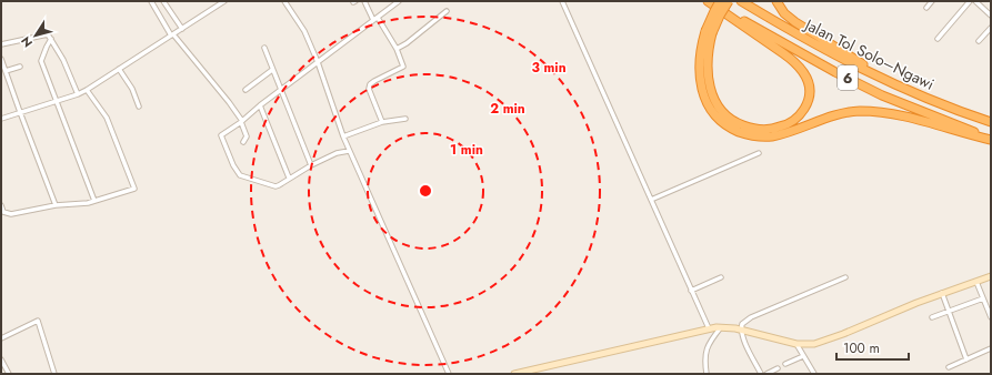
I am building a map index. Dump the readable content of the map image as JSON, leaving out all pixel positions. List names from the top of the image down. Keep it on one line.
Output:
{"streets":{"highway":["Jalan Tol Solo–Ngawi","6"]},"scale_bar":"100 m","north":"bottom left","rings":["3 min","2 min","1 min"]}
